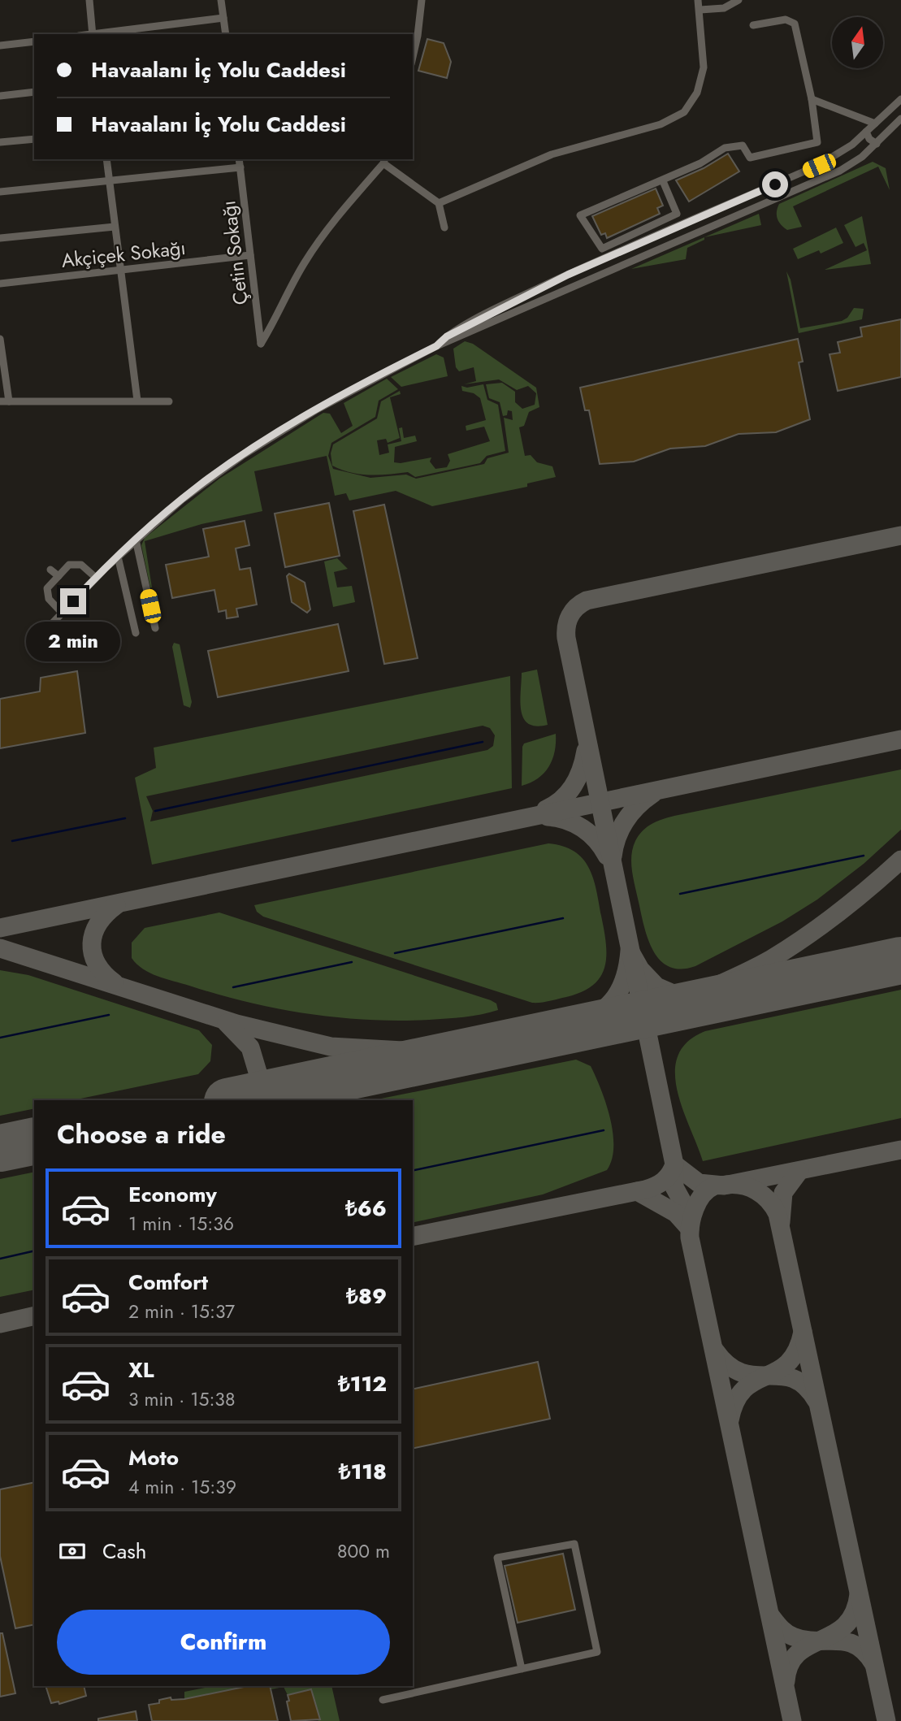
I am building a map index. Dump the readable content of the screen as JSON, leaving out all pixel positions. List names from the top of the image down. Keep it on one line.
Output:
{"streets":{"street":["Çetin Sokağı","Akçiçek Sokağı"]},"crossings":[["Çetin Sokağı","Akçiçek Sokağı"]],"north":"top","page":{"banner":["Havaalanı İç Yolu Caddesi","Havaalanı İç Yolu Caddesi"],"bubble":"2 min","heading":"Choose a ride","list":[{"name":"Economy","note":"1 min · 15:36","value":"₺66"},{"name":"Comfort","note":"2 min · 15:37","value":"₺89"},{"name":"XL","note":"3 min · 15:38","value":"₺112"},{"name":"Moto","note":"4 min · 15:39","value":"₺118"}],"pay":["Cash","800 m"],"buttons":"Confirm"}}
